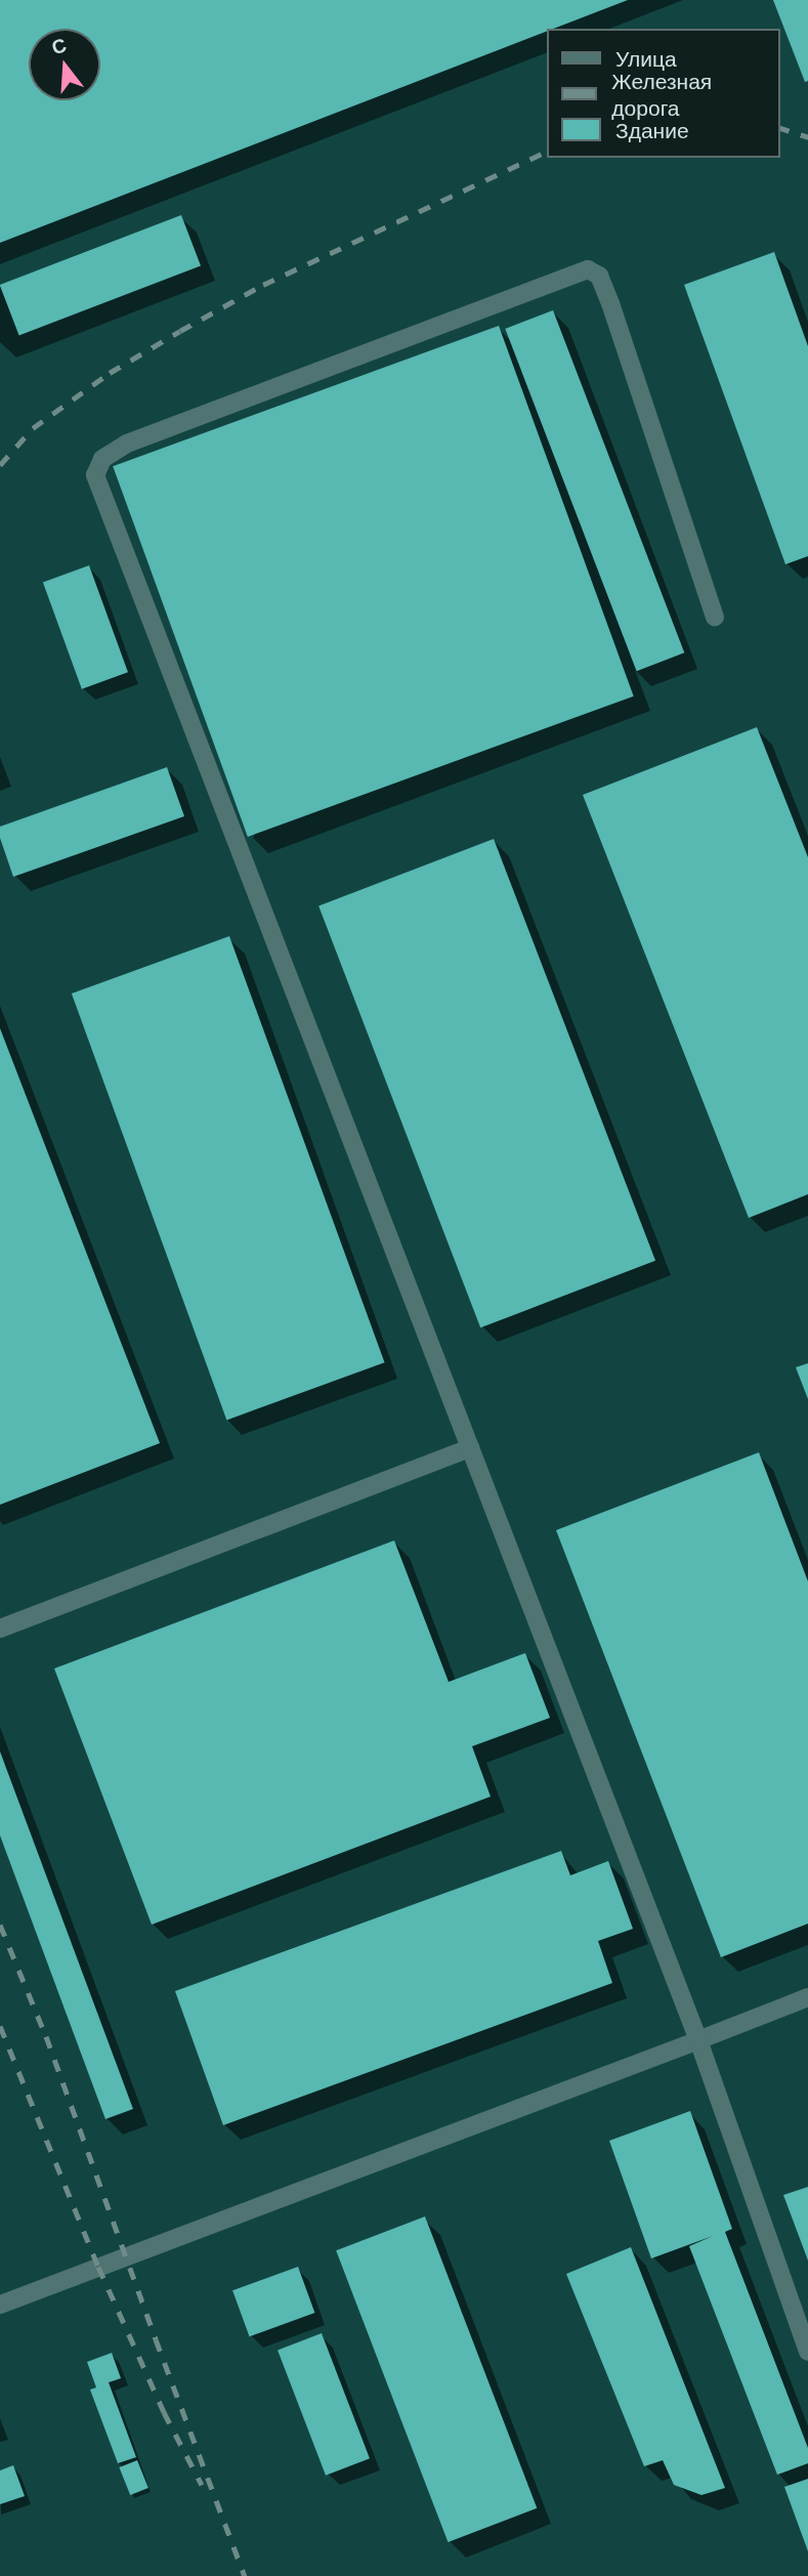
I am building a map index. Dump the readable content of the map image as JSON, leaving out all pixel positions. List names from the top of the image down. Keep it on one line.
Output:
{"legend":["Улица","Железная дорога","Здание"],"north":"top"}
